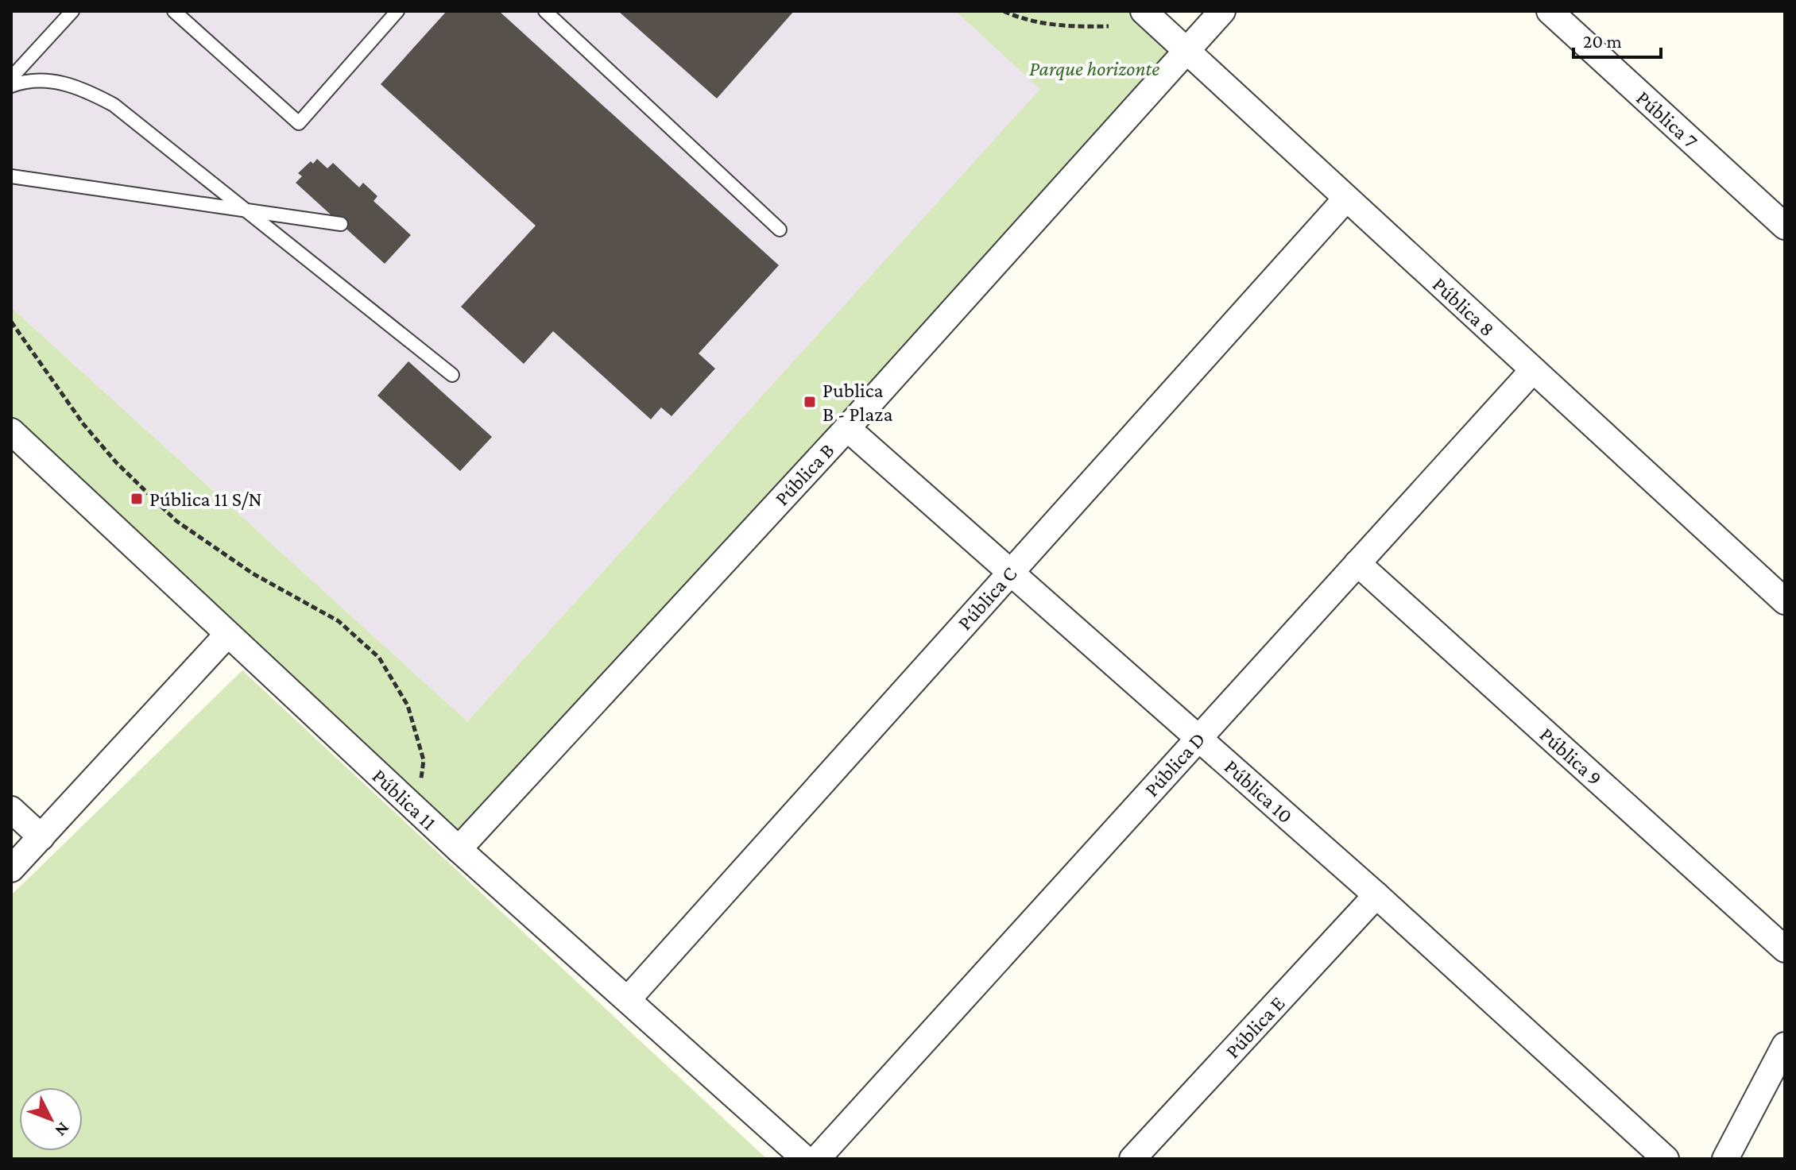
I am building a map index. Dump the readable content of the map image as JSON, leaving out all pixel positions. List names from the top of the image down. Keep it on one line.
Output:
{"streets":{"street":["Pública 7","Pública 8","Pública B","Pública C","Pública 9","Pública D","Pública 10","Pública 11","Pública E"]},"crossings":[["Pública 8","Pública B"],["Pública 8","Pública C"],["Pública 8","Pública D"],["Pública B","Pública 10"],["Pública B","Pública 11"],["Pública C","Pública 10"],["Pública C","Pública 11"],["Pública 9","Pública D"],["Pública D","Pública 10"],["Pública 10","Pública E"]],"parks":["Parque horizonte"],"places":{"transit":["Publica B - Plaza","Pública 11 S/N"]},"scale_bar":"20 m","north":"bottom right"}
